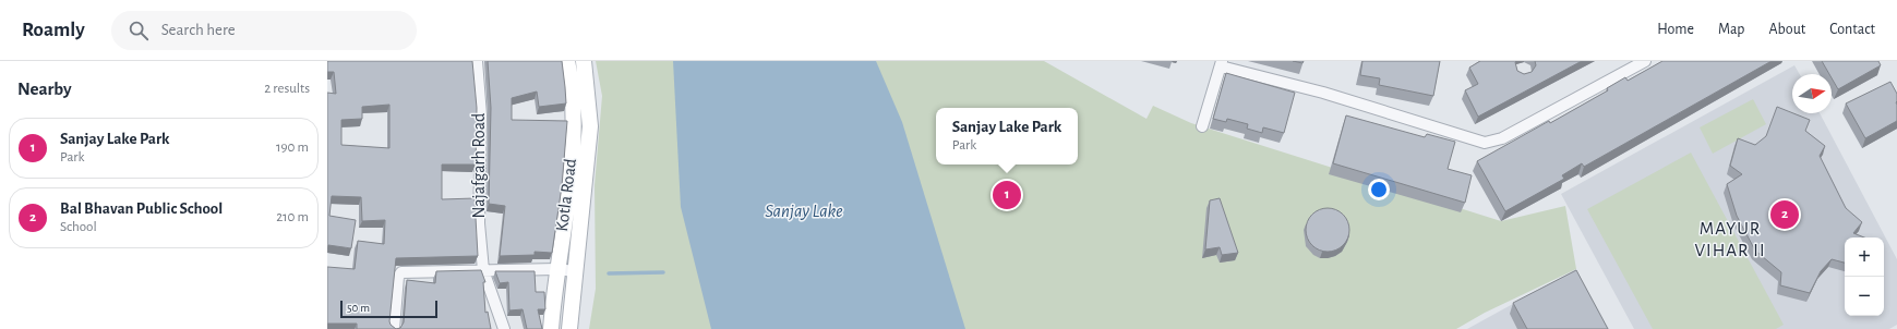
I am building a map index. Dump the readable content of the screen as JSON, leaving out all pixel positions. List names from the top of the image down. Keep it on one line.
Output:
{"streets":{"main road":["Kotla Road"],"street":["Najafgarh Road"]},"districts":["MAYUR VIHAR II"],"water":["Sanjay Lake"],"scale_bar":"50 m","north":"right","page":{"header":"Roamly","search":"Search here","nav":["Home","Map","About","Contact"],"heading":["Nearby","2 results"],"popup":["Sanjay Lake Park","Park"],"list":[{"mark":"1","name":"Sanjay Lake Park","note":"Park","value":"190 m"},{"mark":"2","name":"Bal Bhavan Public School","note":"School","value":"210 m"}],"pins":["1","2"],"map_buttons":["+","−"],"scale":"50 m"}}
